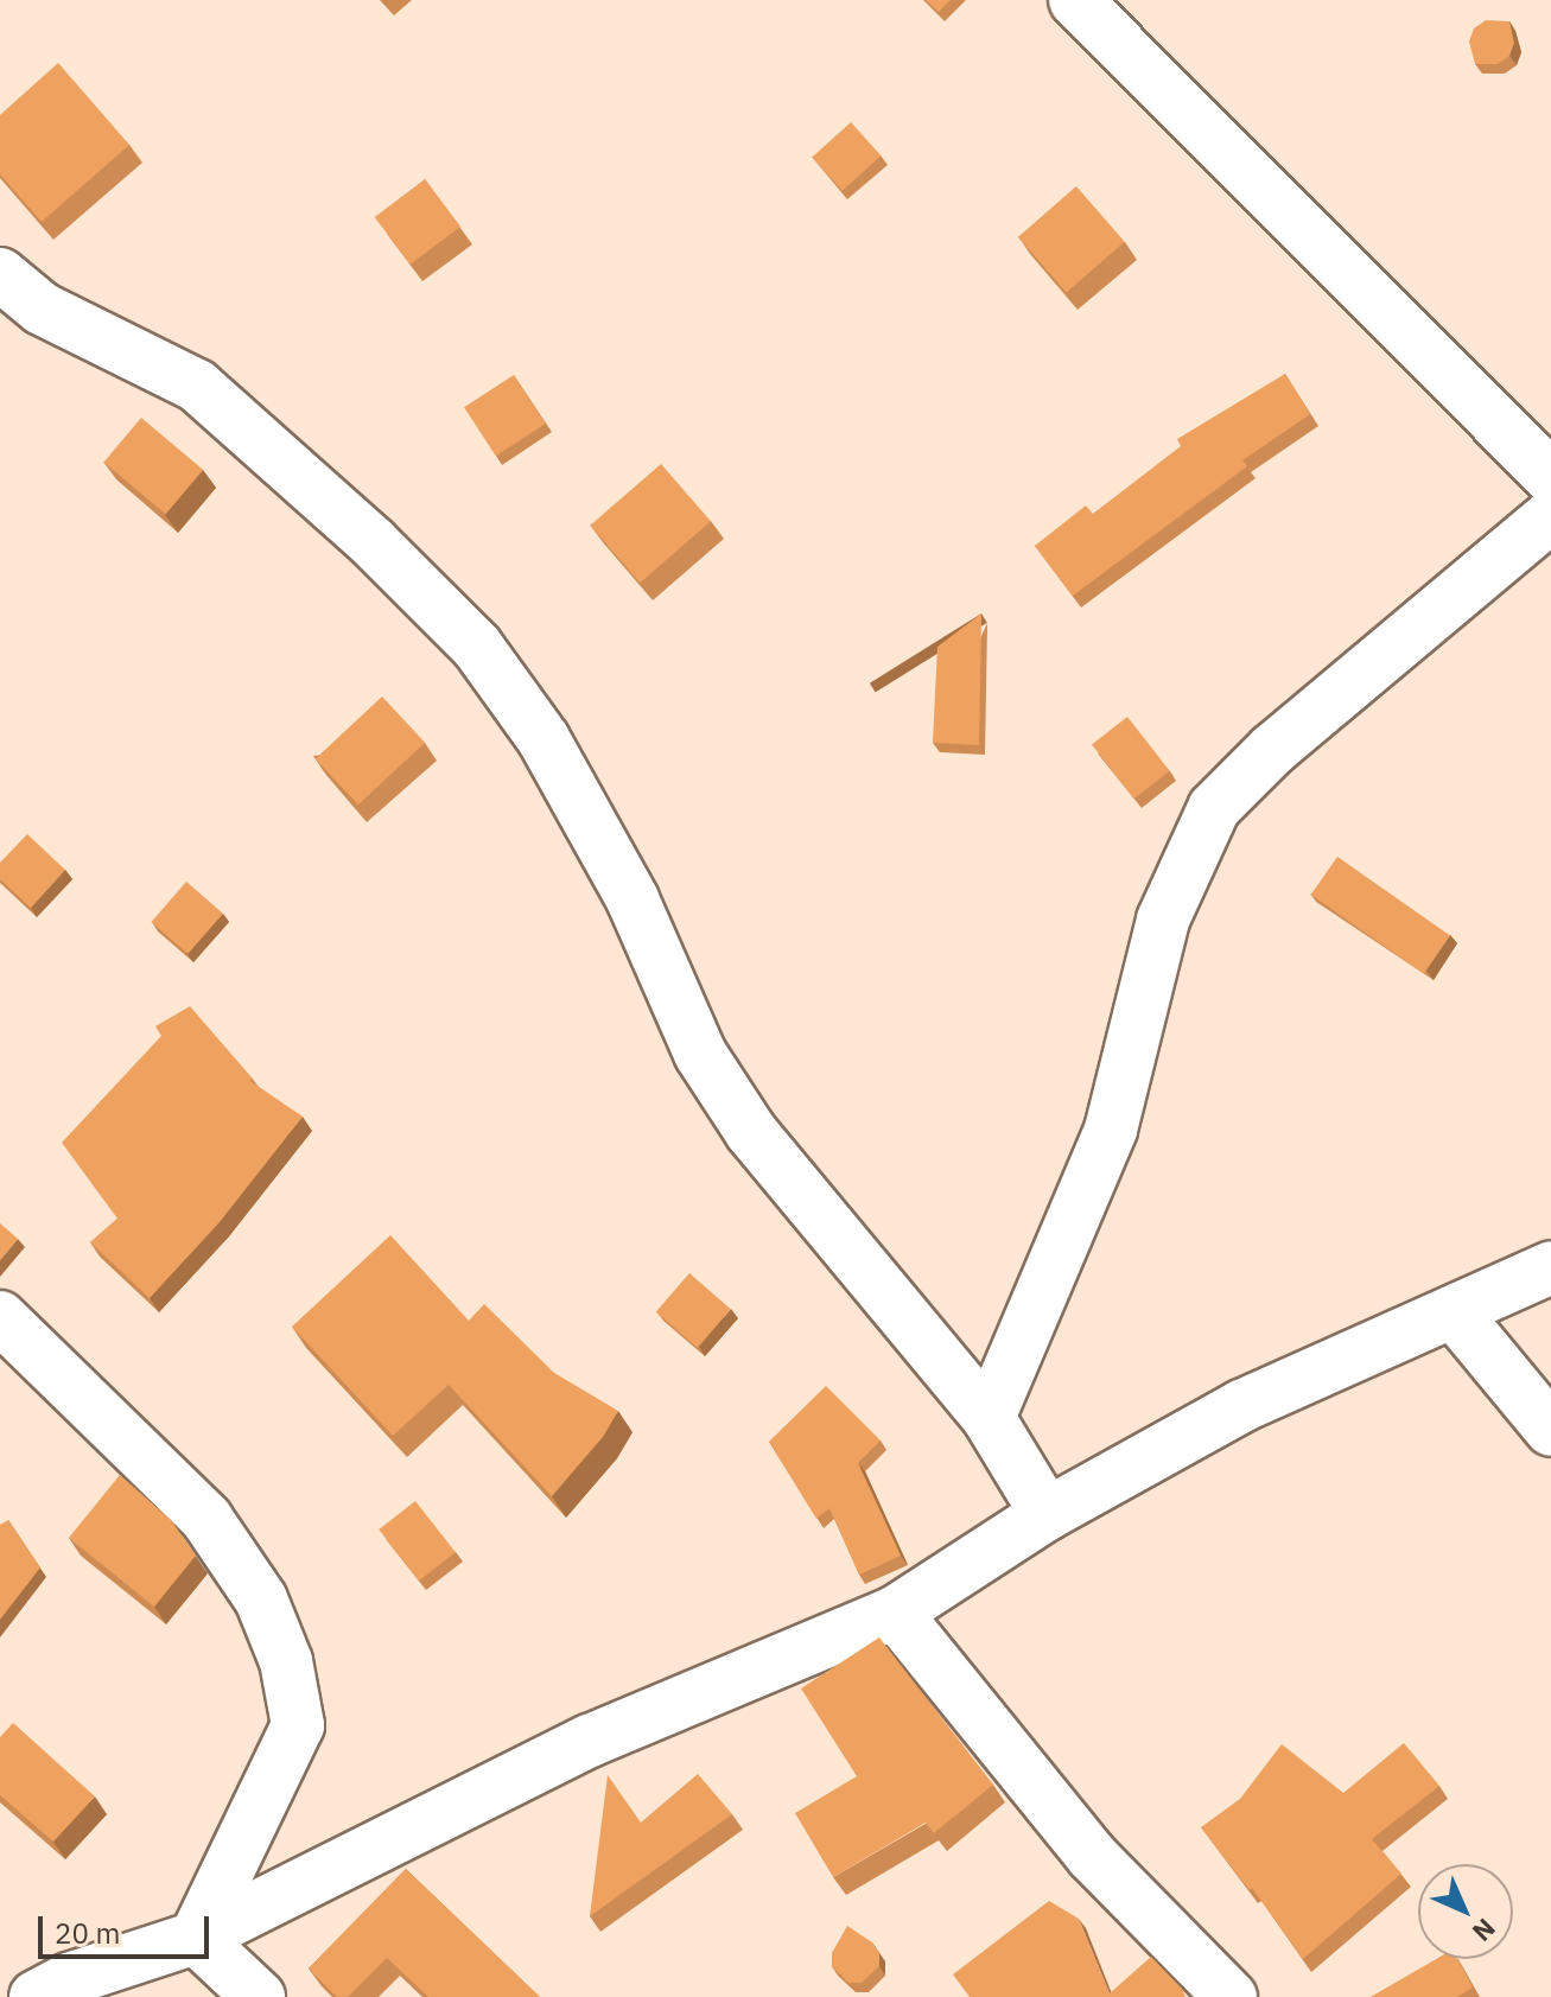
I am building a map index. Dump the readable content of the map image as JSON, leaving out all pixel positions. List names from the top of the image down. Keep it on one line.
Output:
{"scale_bar":"20 m","north":"bottom right"}
